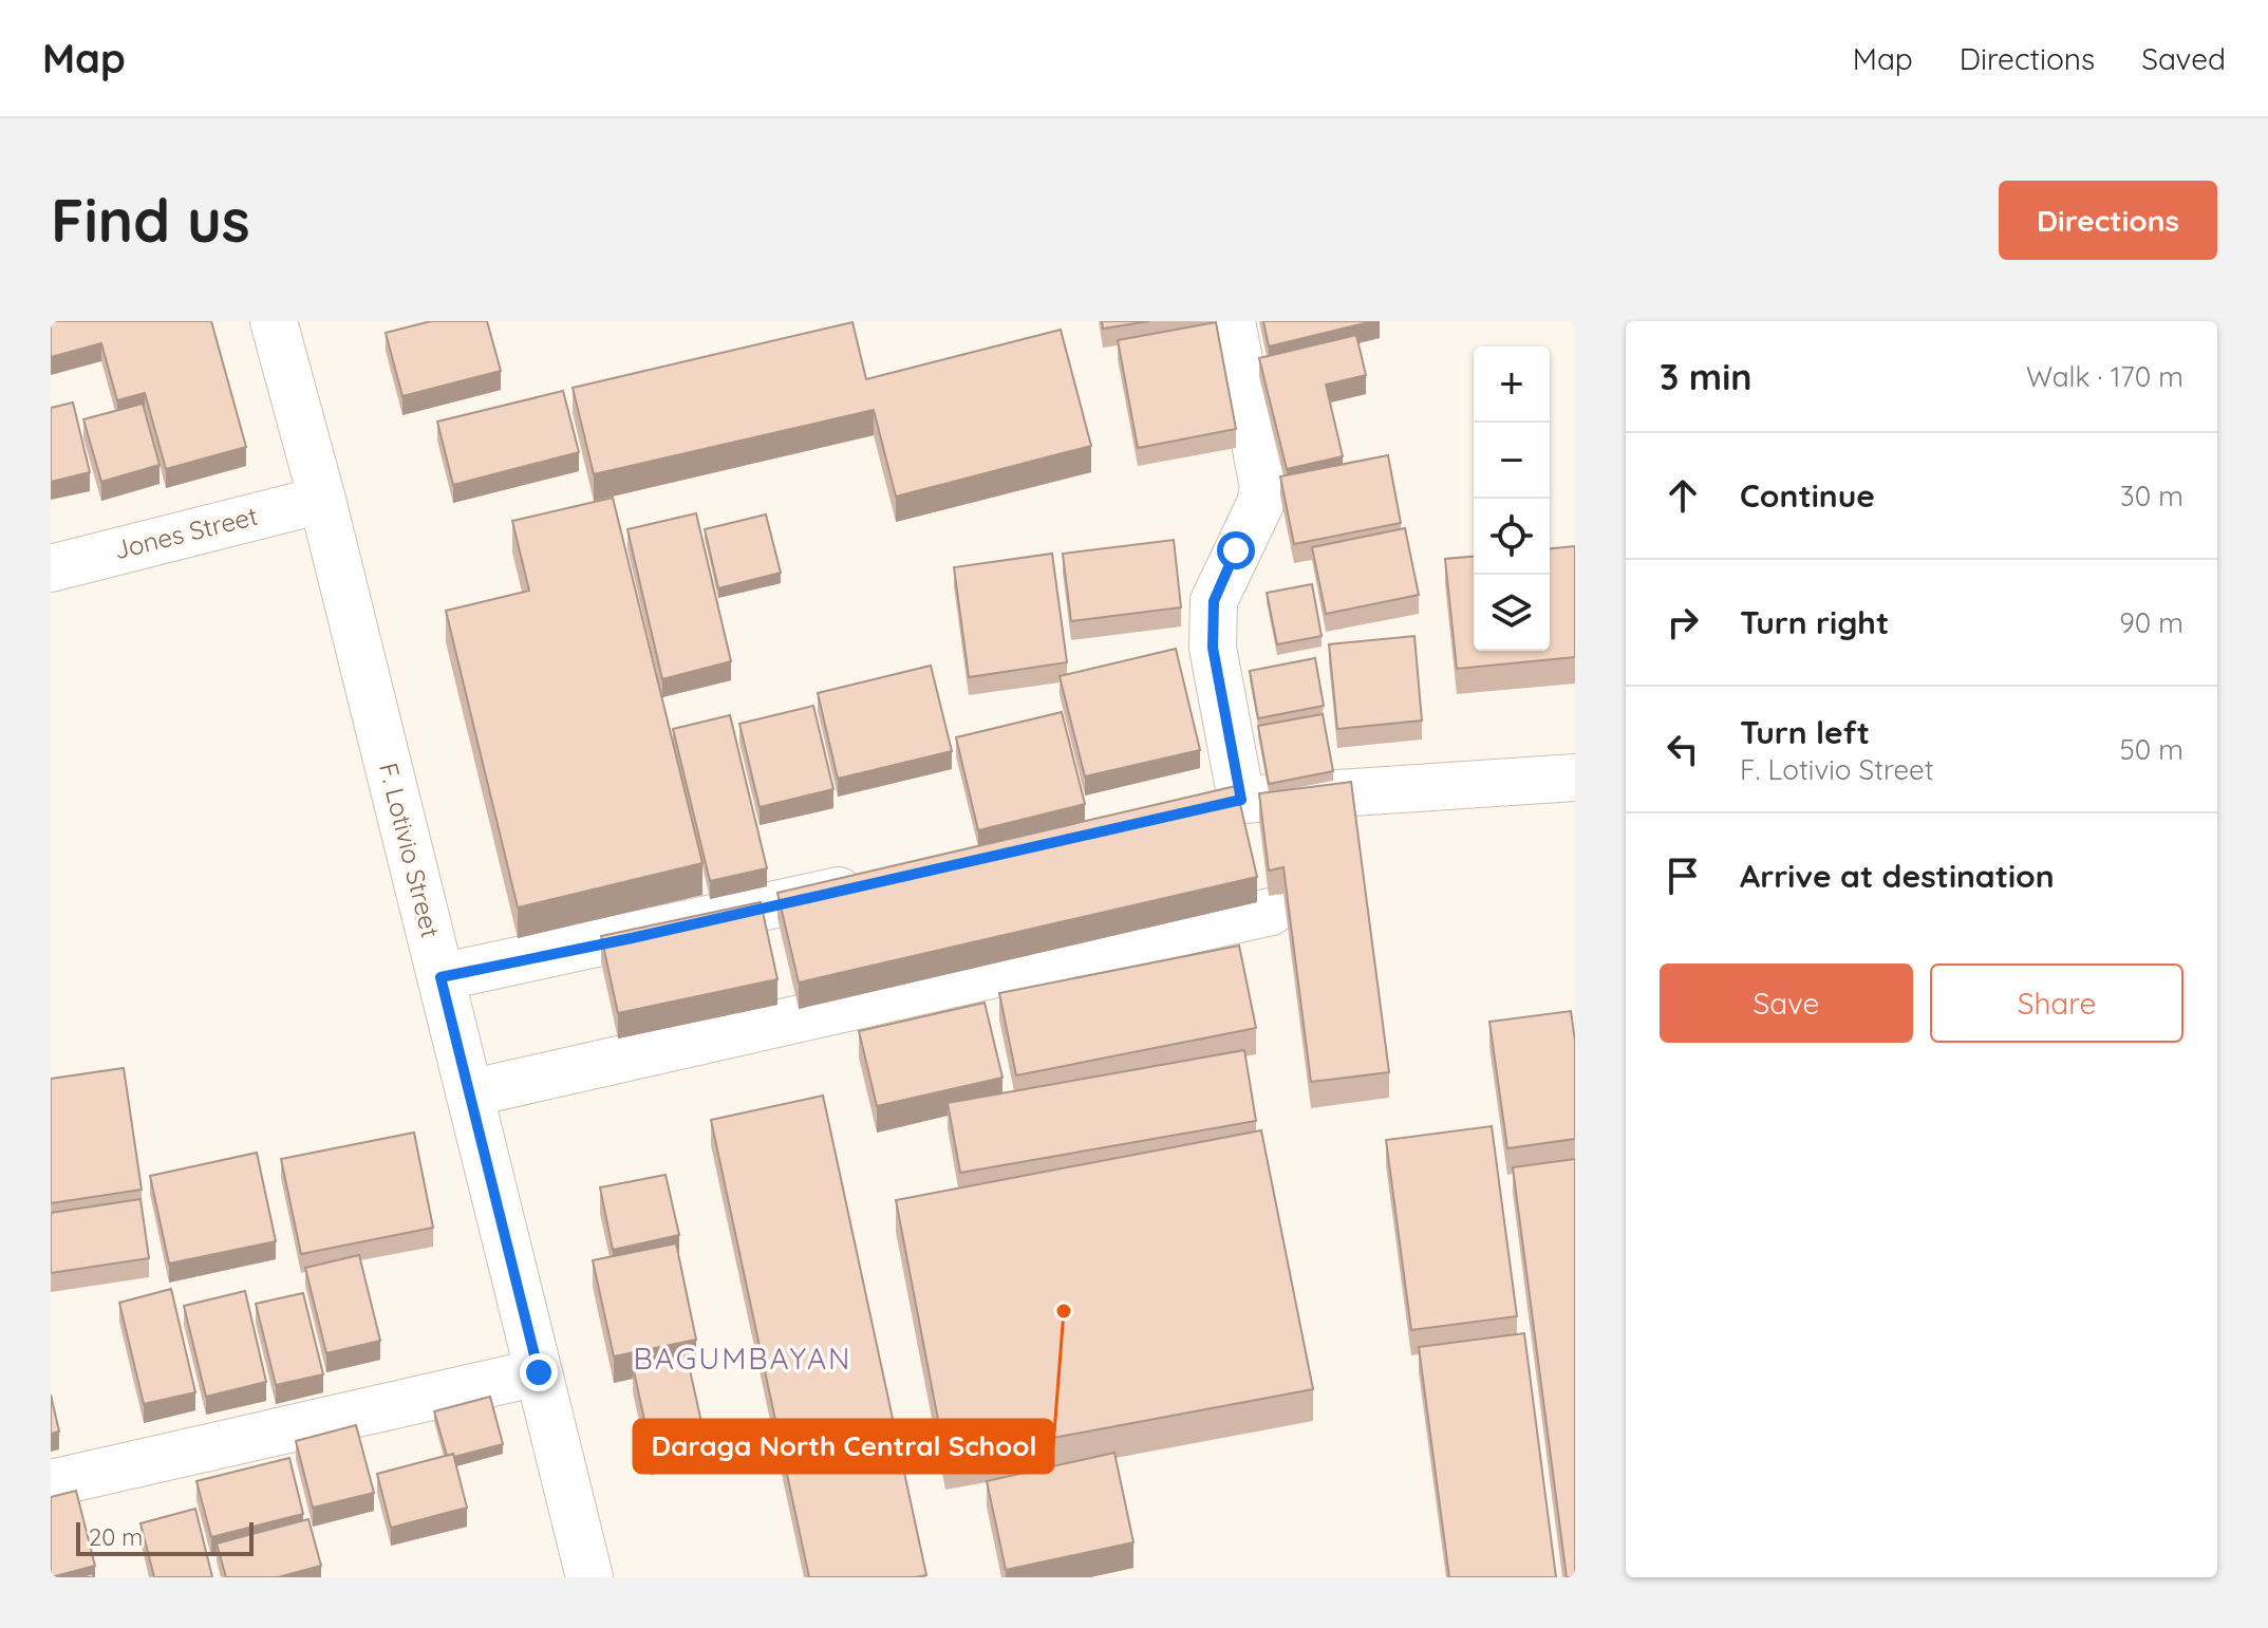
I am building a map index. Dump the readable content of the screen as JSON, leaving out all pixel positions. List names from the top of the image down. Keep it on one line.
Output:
{"streets":{"street":["Jones Street","F. Lotivio Street"]},"crossings":[["Jones Street","F. Lotivio Street"]],"districts":["BAGUMBAYAN"],"places":["Daraga North Central School"],"scale_bar":"20 m","page":{"header":"Map","nav":["Map","Directions","Saved"],"buttons":["Directions",["Save","Share"]],"title":"Find us","heading":["3 min","Walk · 170 m"],"map_buttons":["+","−"],"list":[["Continue","30 m"],["Turn right","90 m"],["Turn left","F. Lotivio Street","50 m"],"Arrive at destination"],"scale":"20 m"}}
